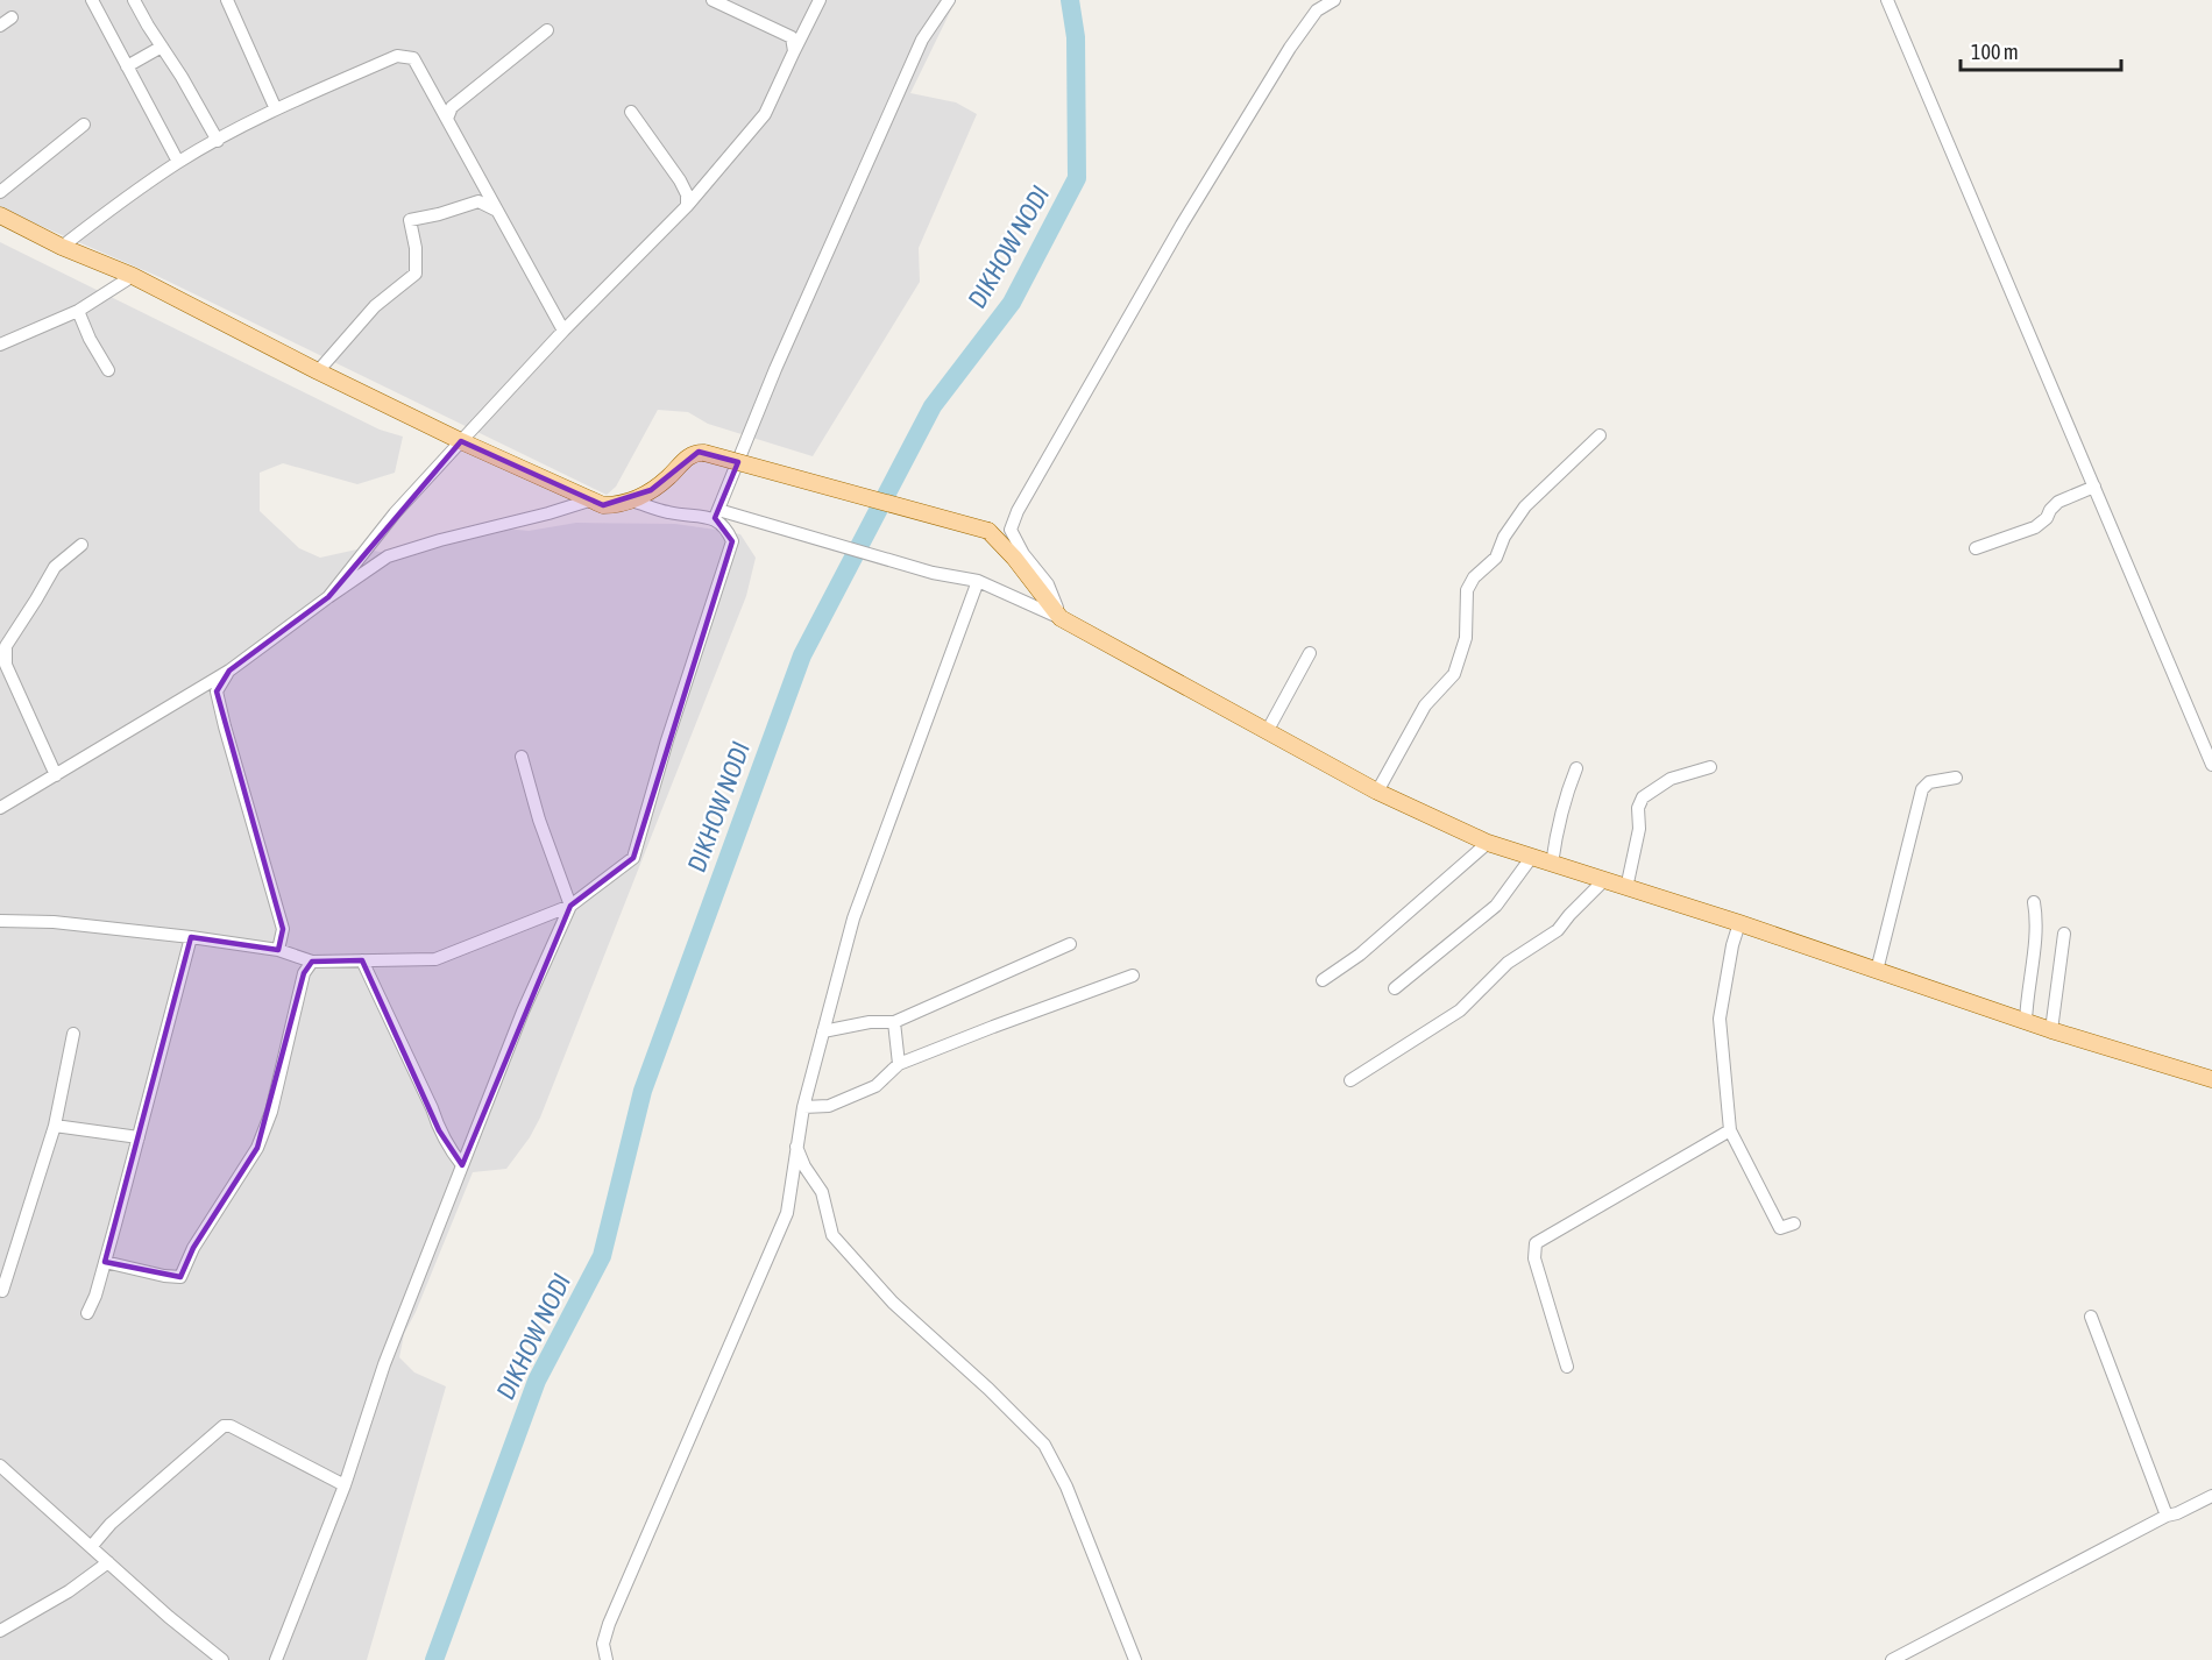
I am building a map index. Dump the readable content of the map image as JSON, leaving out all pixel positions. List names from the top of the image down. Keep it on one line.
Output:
{"water":["DIKHOW NODI"],"scale_bar":"100 m"}
